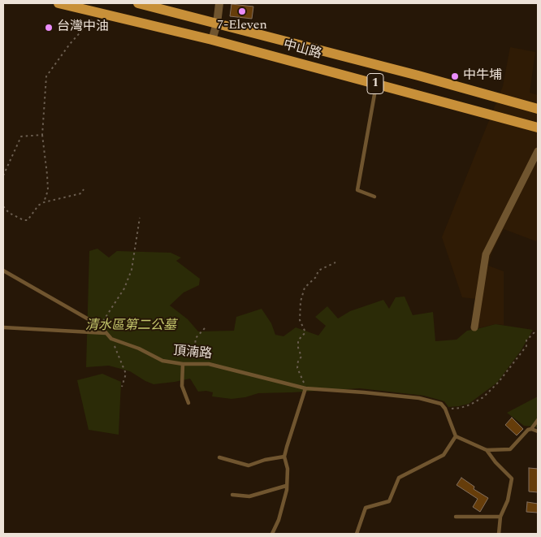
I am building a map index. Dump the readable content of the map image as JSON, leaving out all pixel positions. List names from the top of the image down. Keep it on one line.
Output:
{"streets":{"main road":["中山路","1"],"lane":["頂湳路"]},"parks":["清水區第二公墓"],"places":["7-Eleven","台灣中油","中牛埔"]}
